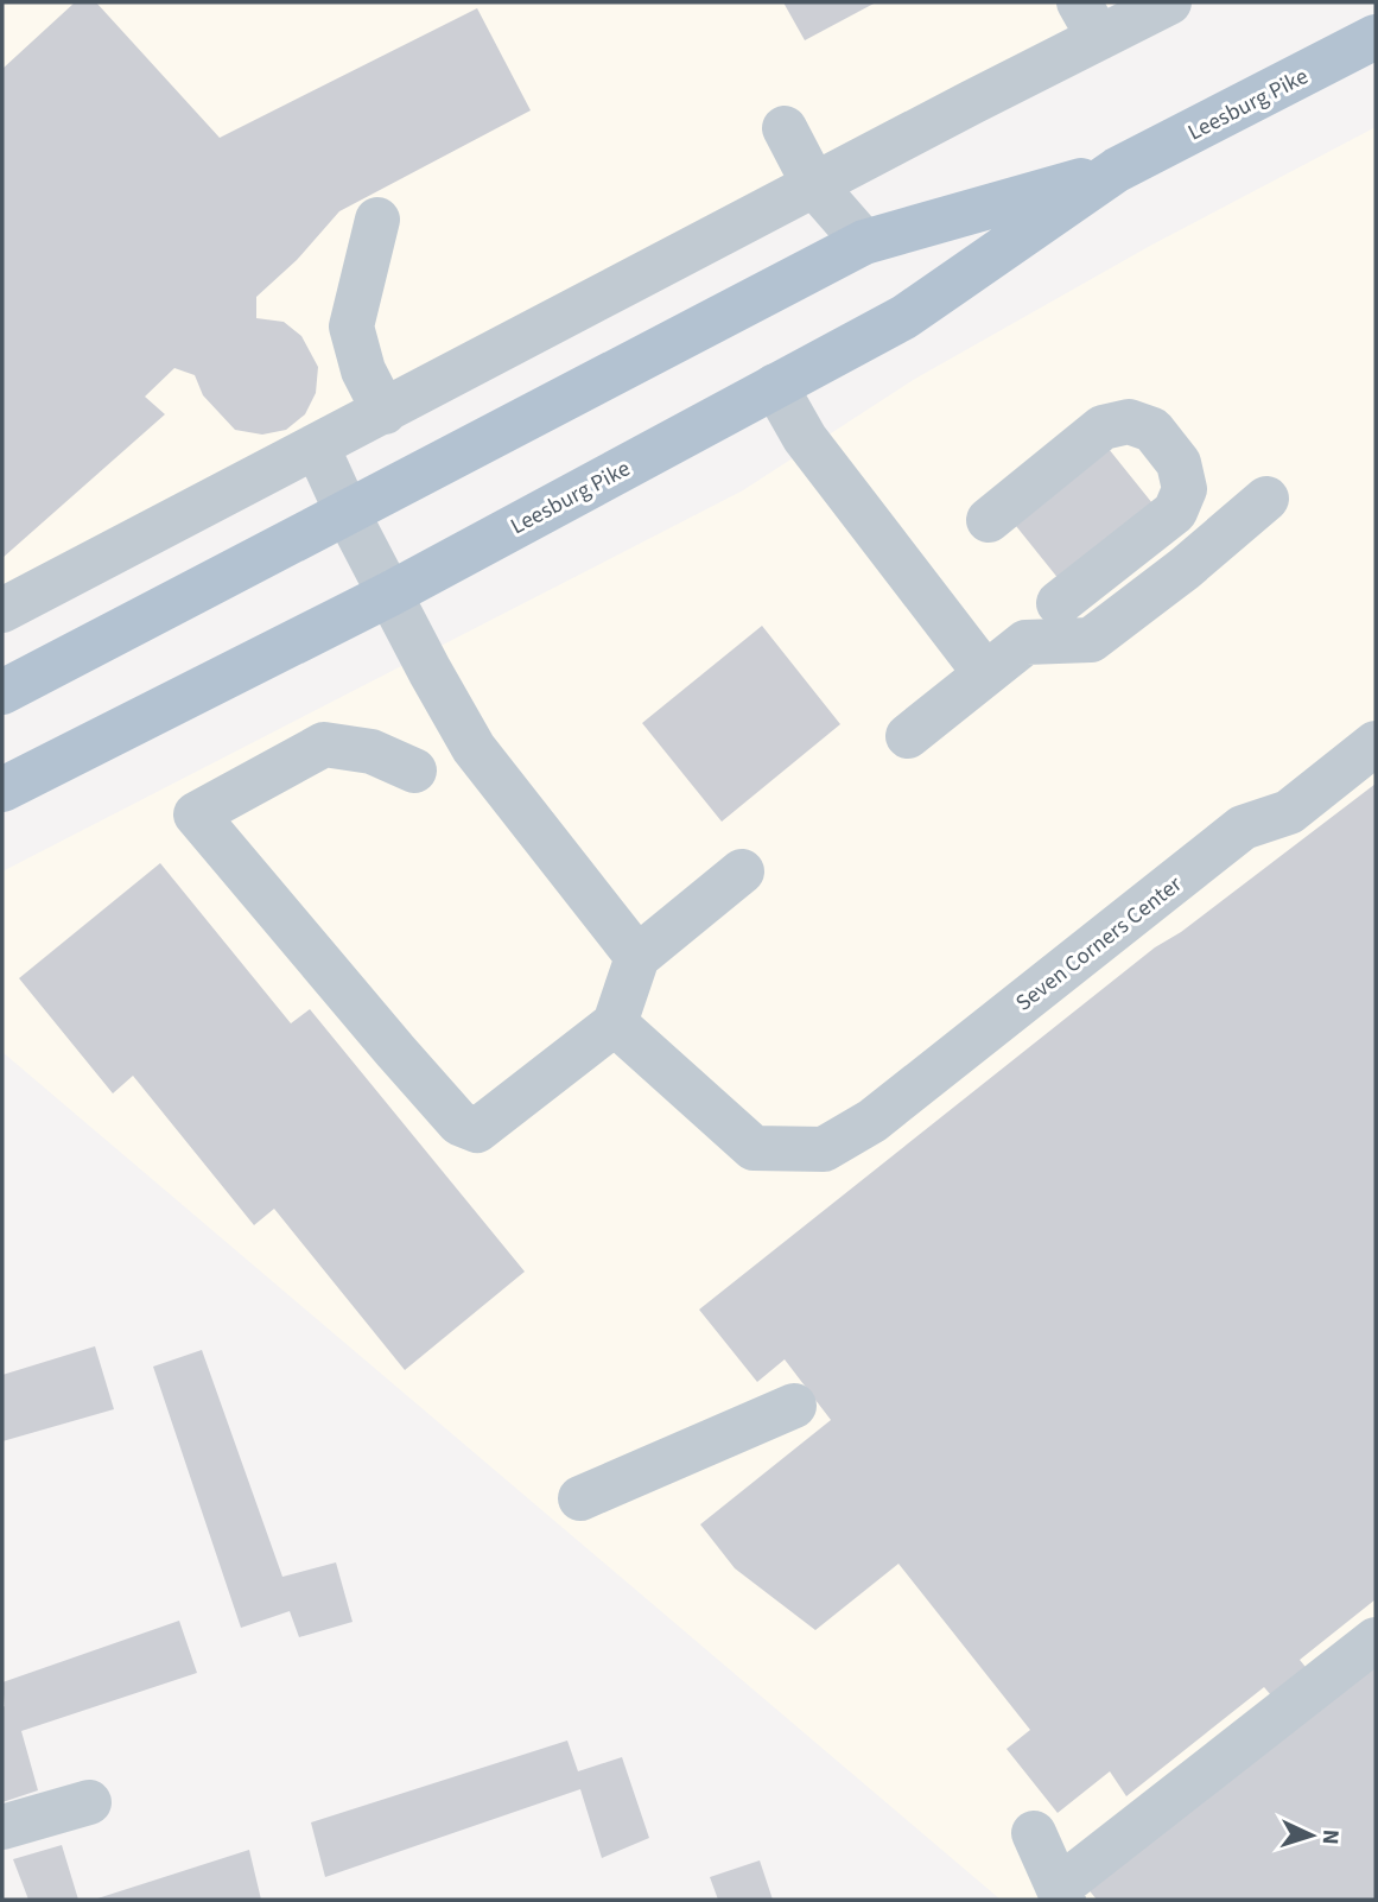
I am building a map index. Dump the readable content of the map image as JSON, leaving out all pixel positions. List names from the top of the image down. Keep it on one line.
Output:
{"streets":{"main road":["Leesburg Pike"],"lane":["Seven Corners Center"]},"north":"right"}
